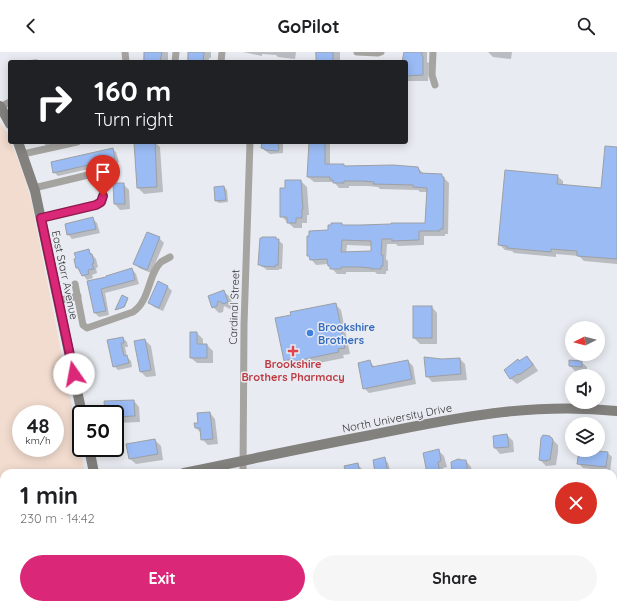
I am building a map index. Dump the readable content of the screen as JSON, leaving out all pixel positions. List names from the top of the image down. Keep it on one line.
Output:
{"streets":{"main road":["East Starr Avenue","North University Drive"],"street":["Cardinal Street"]},"crossings":[["Cardinal Street","North University Drive"]],"places":{"other":["Brookshire Brothers"],"health":["Brookshire Brothers Pharmacy"]},"north":"left","page":{"header":"GoPilot","turn":["160 m","Turn right"],"speed":"48 km/h","limit":"50","heading":["1 min","230 m · 14:42"],"buttons":["Exit","Share"]}}
